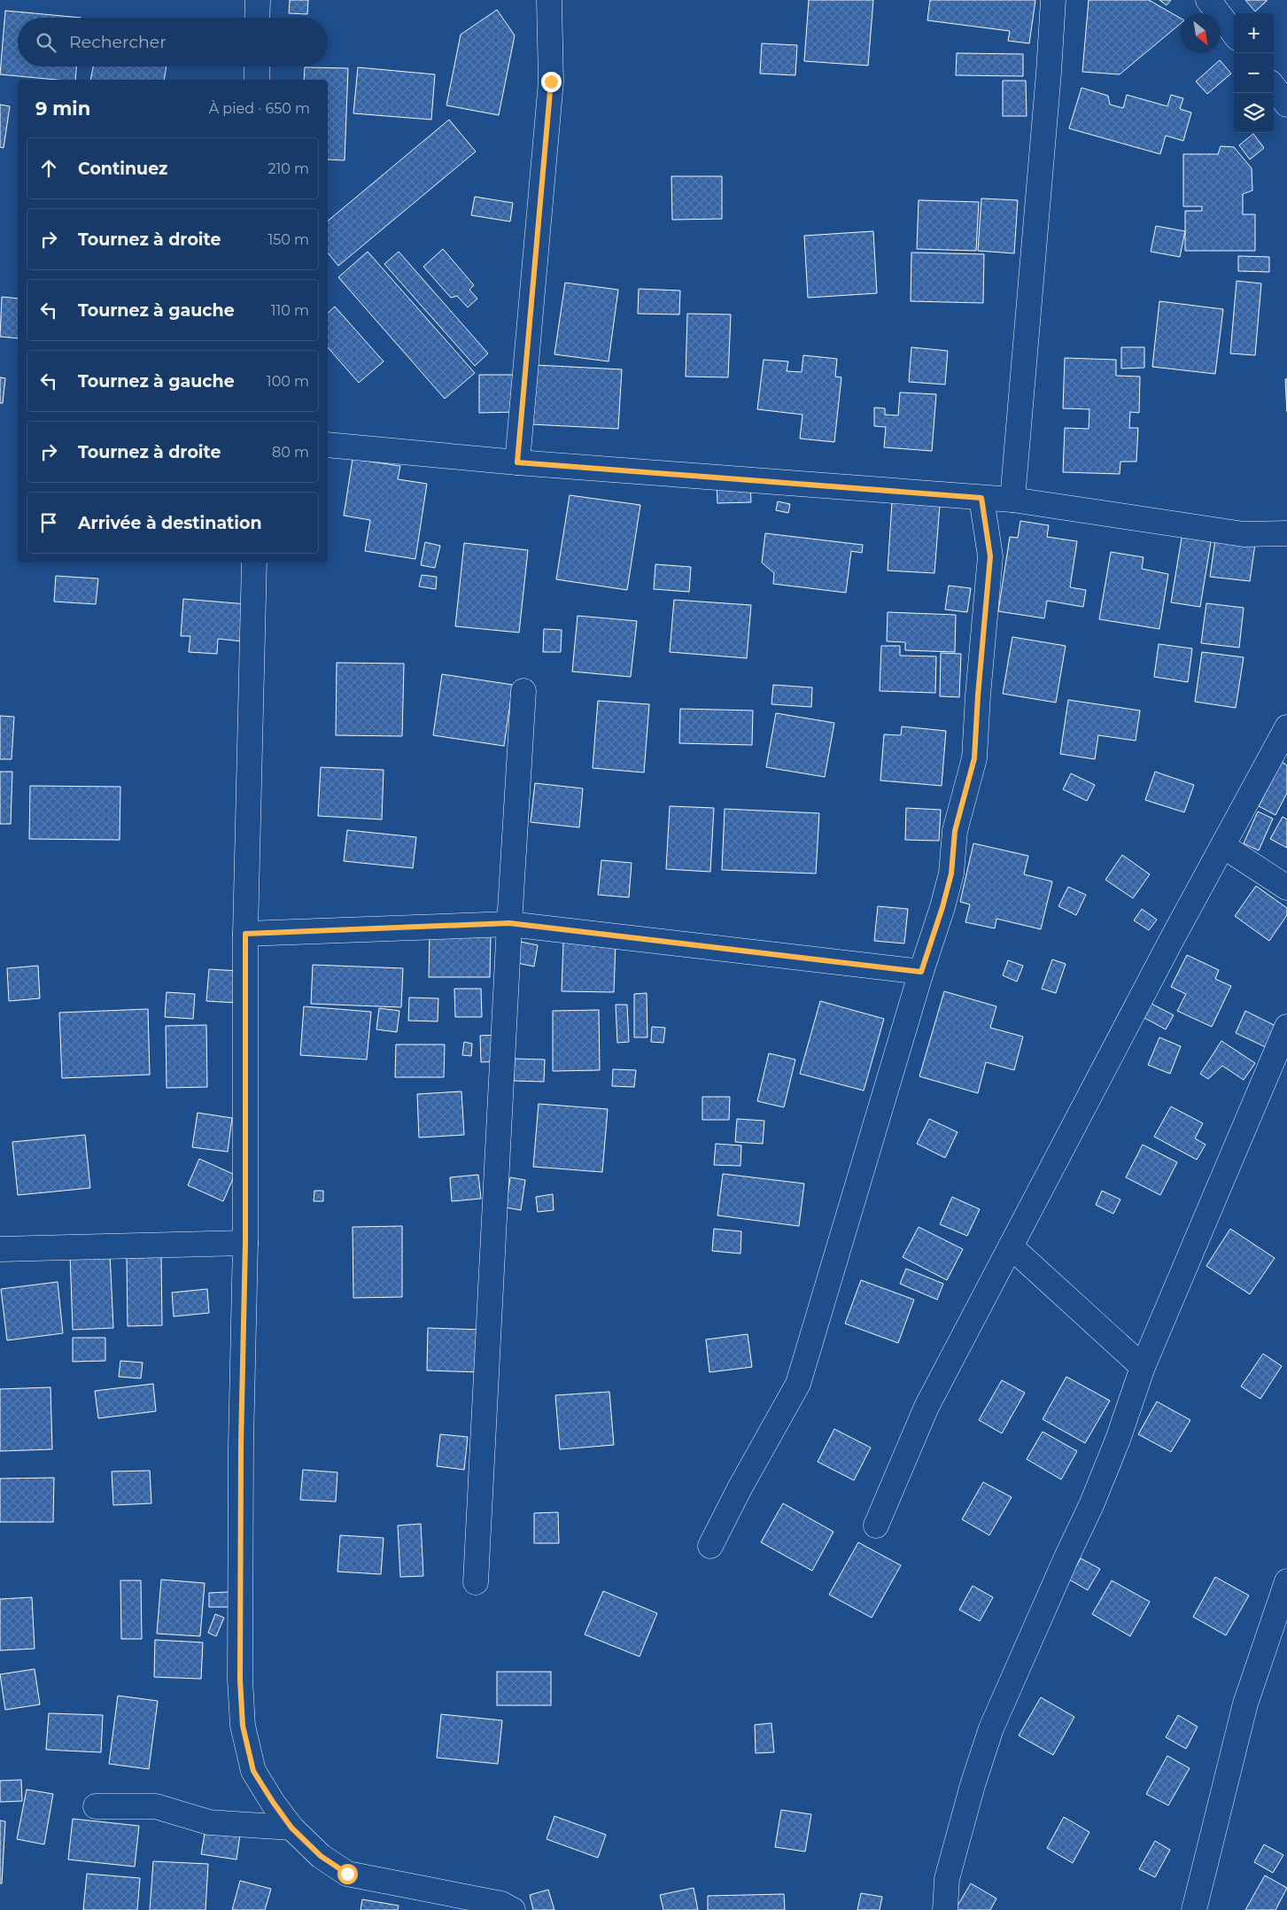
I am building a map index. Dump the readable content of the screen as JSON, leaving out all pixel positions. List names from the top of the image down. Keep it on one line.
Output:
{"north":"bottom right","page":{"map_buttons":["+","−"],"search":"Rechercher","heading":["9 min","À pied · 650 m"],"list":[["Continuez","210 m"],["Tournez à droite","150 m"],["Tournez à gauche","110 m"],["Tournez à gauche","100 m"],["Tournez à droite","80 m"],"Arrivée à destination"]}}
